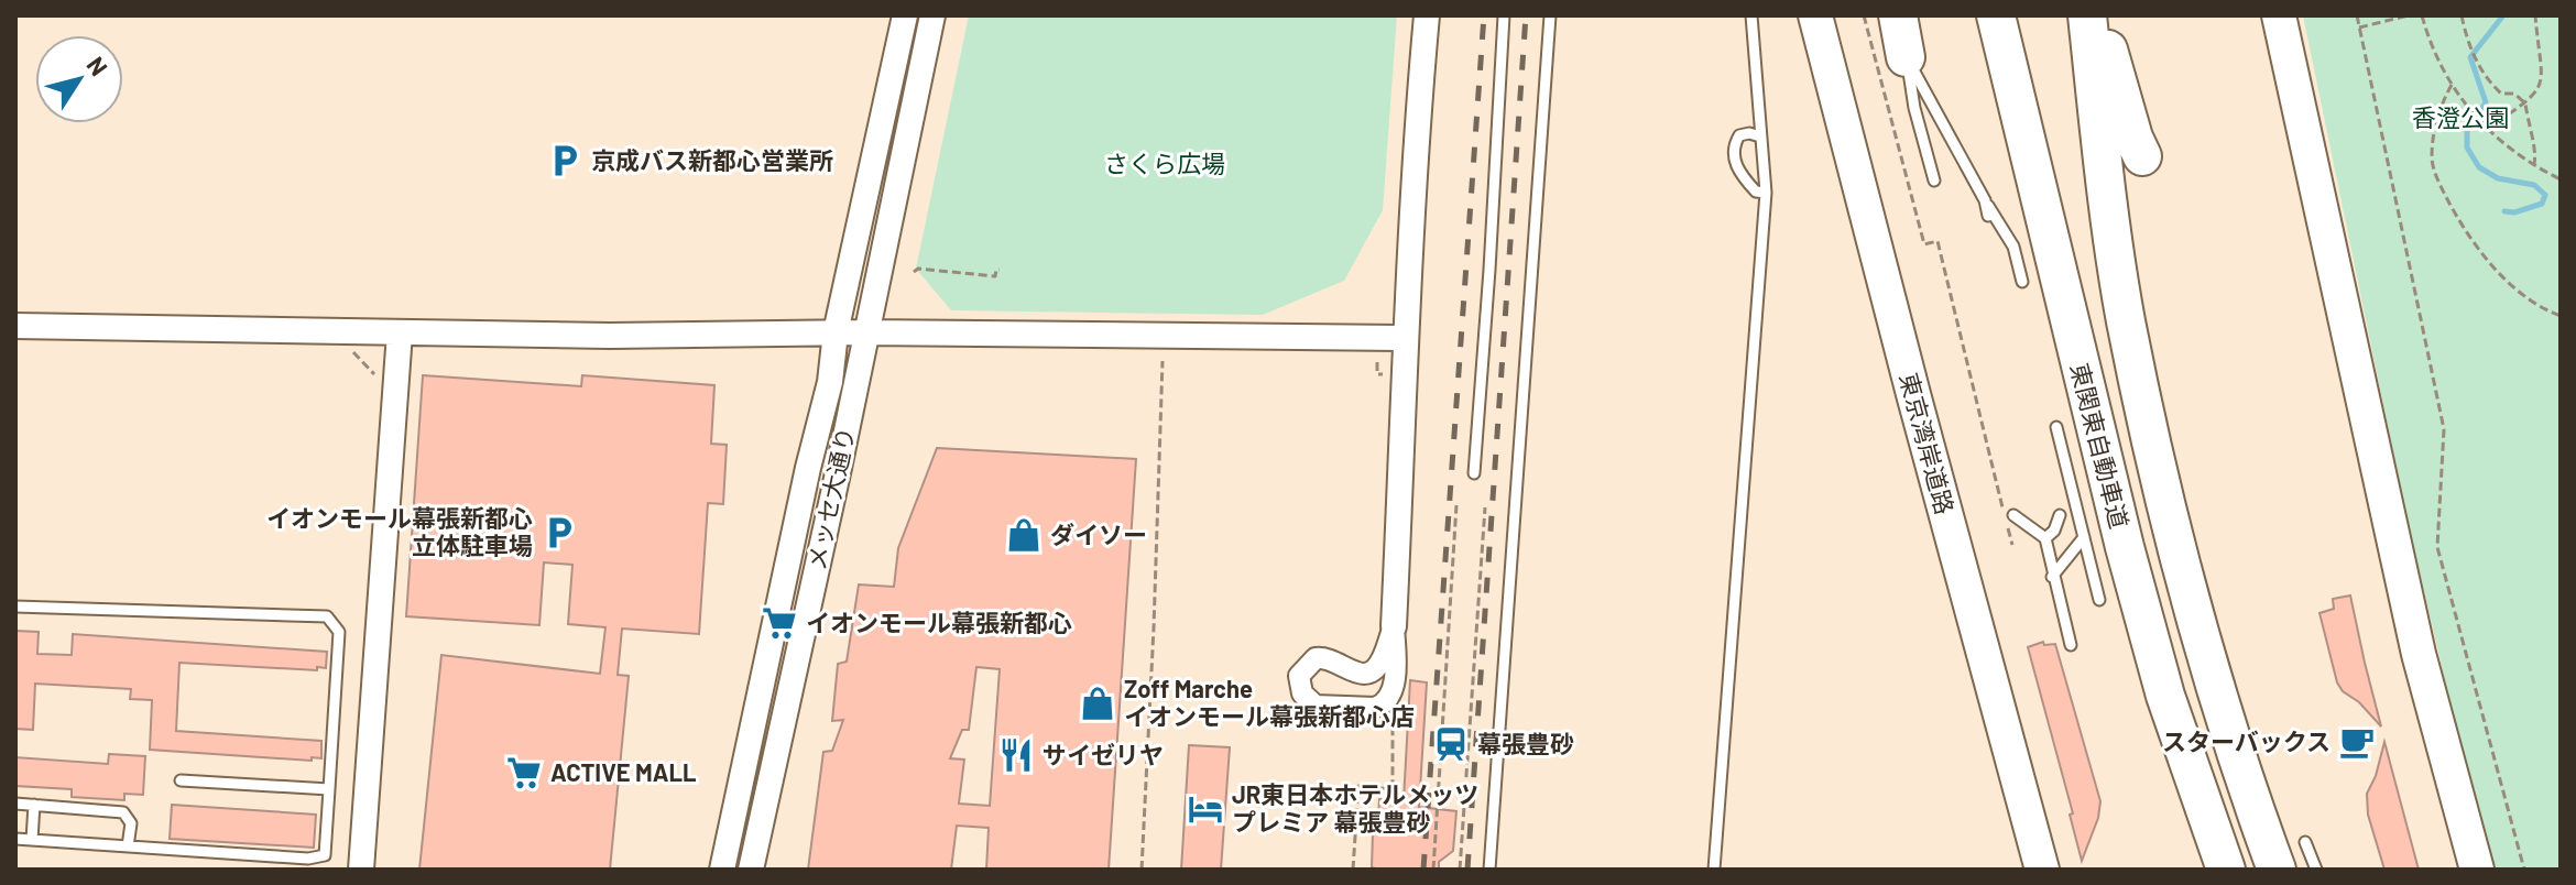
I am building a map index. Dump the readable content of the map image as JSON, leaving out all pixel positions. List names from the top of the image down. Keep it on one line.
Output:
{"streets":{"highway":["東京湾岸道路","東関東自動車道"],"street":["メッセ大通り"]},"parks":["香澄公園","さくら広場"],"places":{"parking":["京成バス新都心営業所","イオンモール幕張新都心 立体駐車場"],"shop":["ダイソー","Zoff Marche イオンモール幕張新都心店"],"supermarket":["イオンモール幕張新都心","ACTIVE MALL"],"cafe":["スターバックス"],"station":["幕張豊砂"],"restaurant":["サイゼリヤ"],"hotel":["JR東日本ホテルメッツ プレミア 幕張豊砂"]},"north":"top right"}
